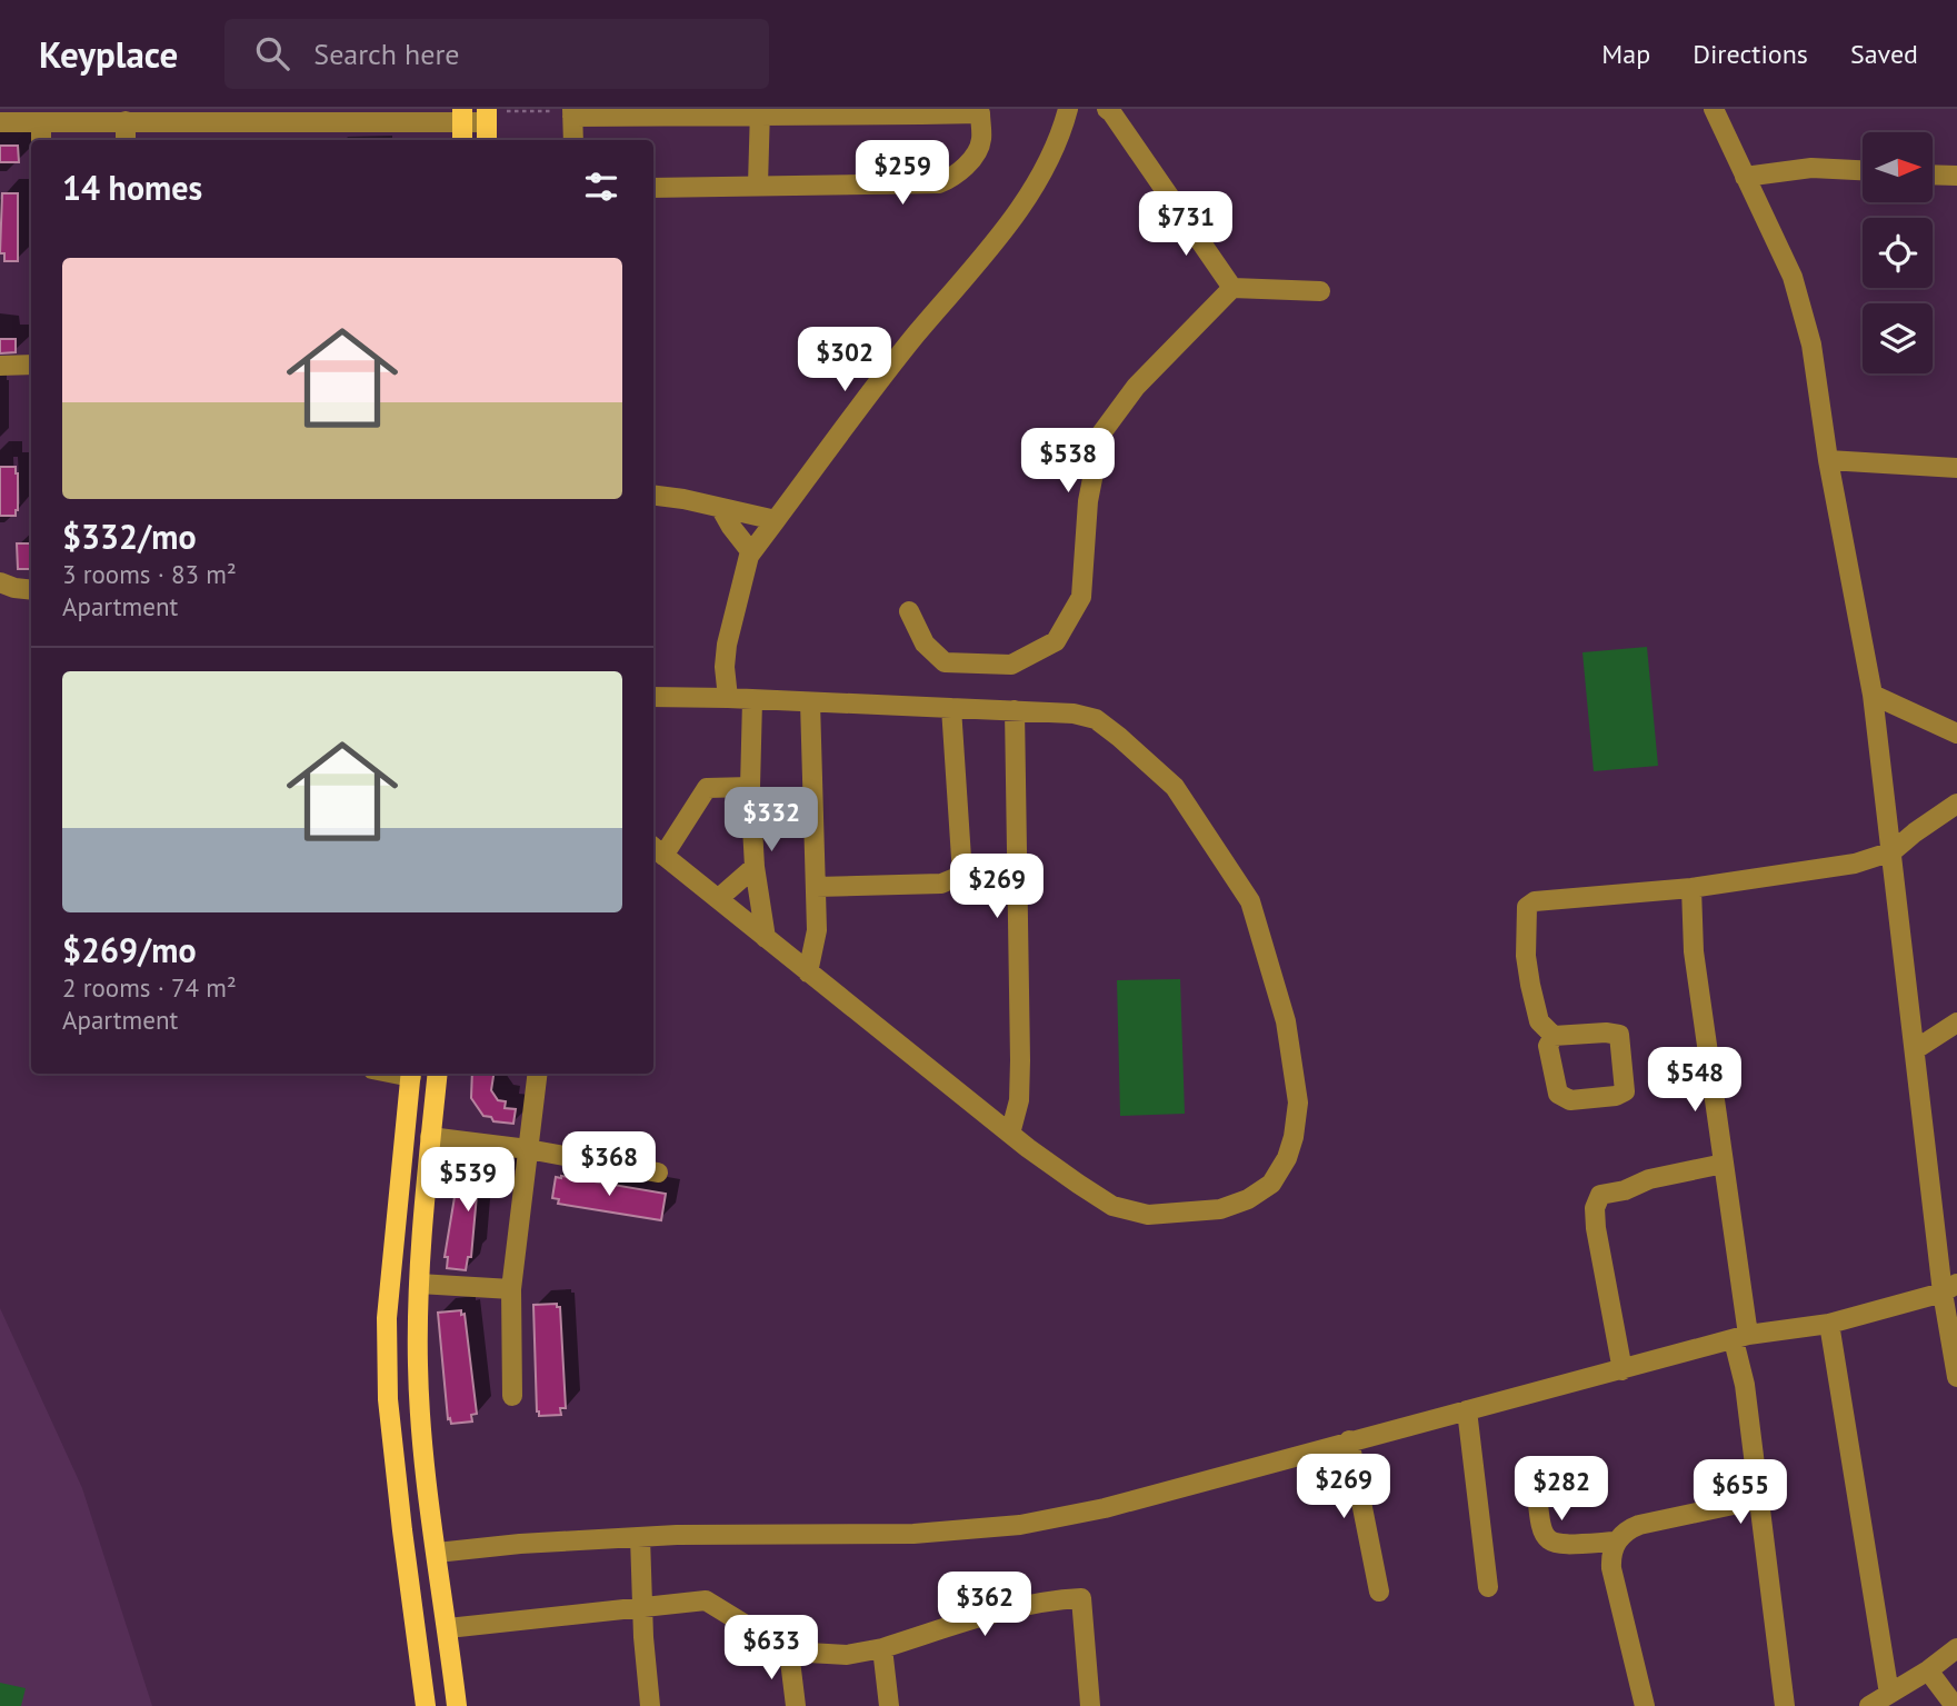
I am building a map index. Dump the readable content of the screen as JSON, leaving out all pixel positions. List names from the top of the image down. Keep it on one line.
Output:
{"north":"right","page":{"header":"Keyplace","search":"Search here","nav":["Map","Directions","Saved"],"price":["$259","$731","$302","$538","$332","$269","$548","$368","$539","$269","$282","$655","$362","$633"],"heading":"14 homes","list":[{"name":"$332/mo","note":"3 rooms · 83 m² · Apartment"},{"name":"$269/mo","note":"2 rooms · 74 m² · Apartment"}]}}
